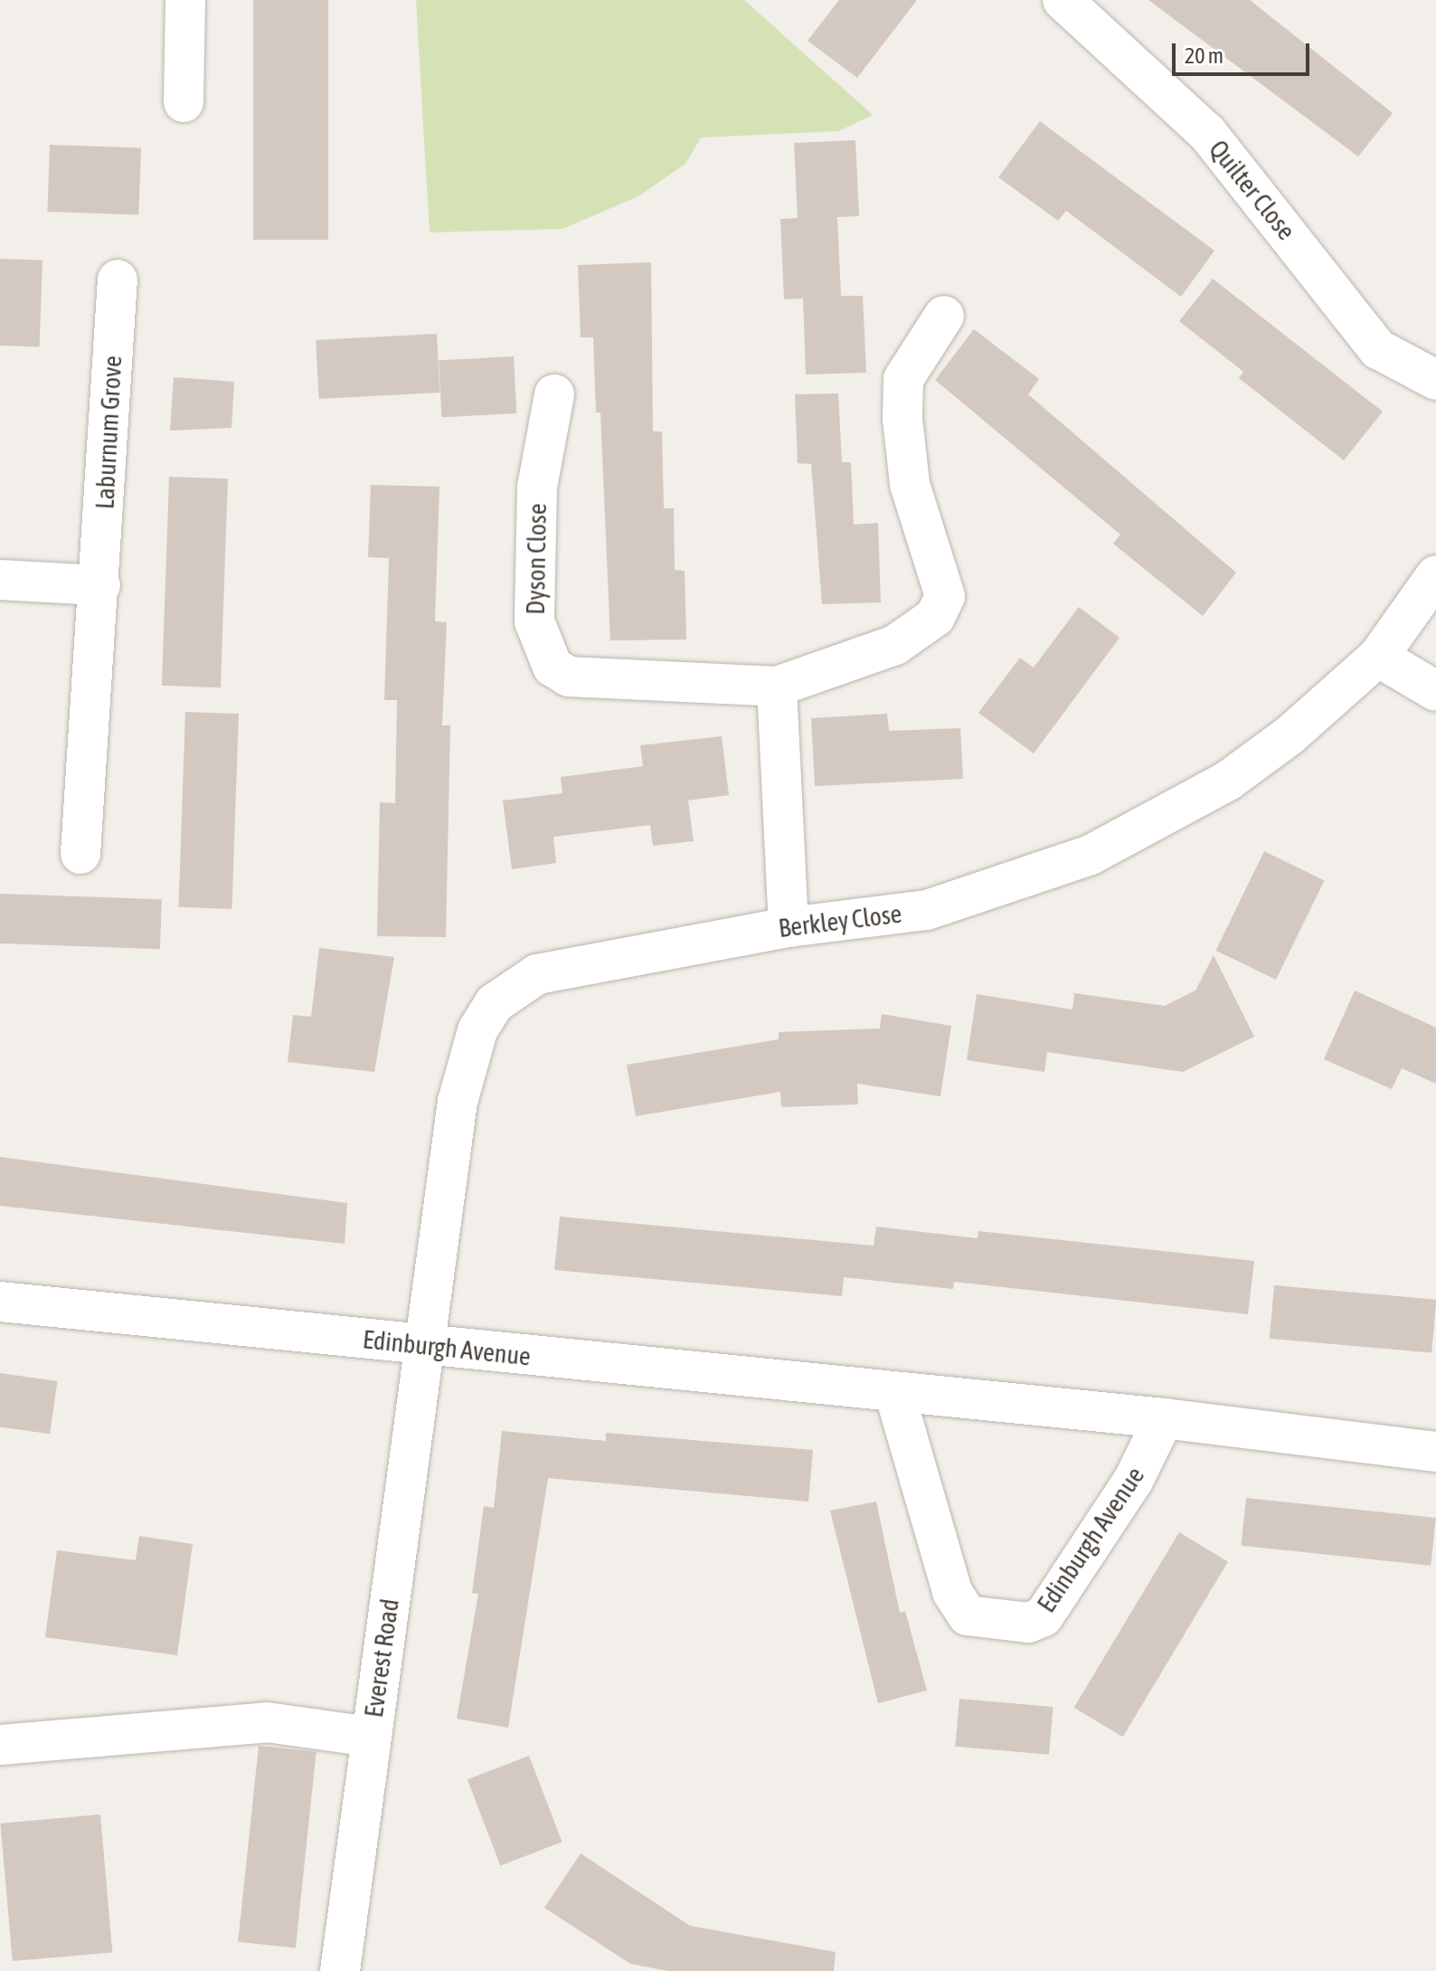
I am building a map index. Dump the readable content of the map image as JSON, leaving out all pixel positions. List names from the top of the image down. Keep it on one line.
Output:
{"streets":{"street":["Quilter Close","Laburnum Grove","Dyson Close","Berkley Close","Edinburgh Avenue","Everest Road"]},"crossings":[["Berkley Close","Edinburgh Avenue"],["Berkley Close","Everest Road"],["Edinburgh Avenue","Everest Road"]],"scale_bar":"20 m"}
